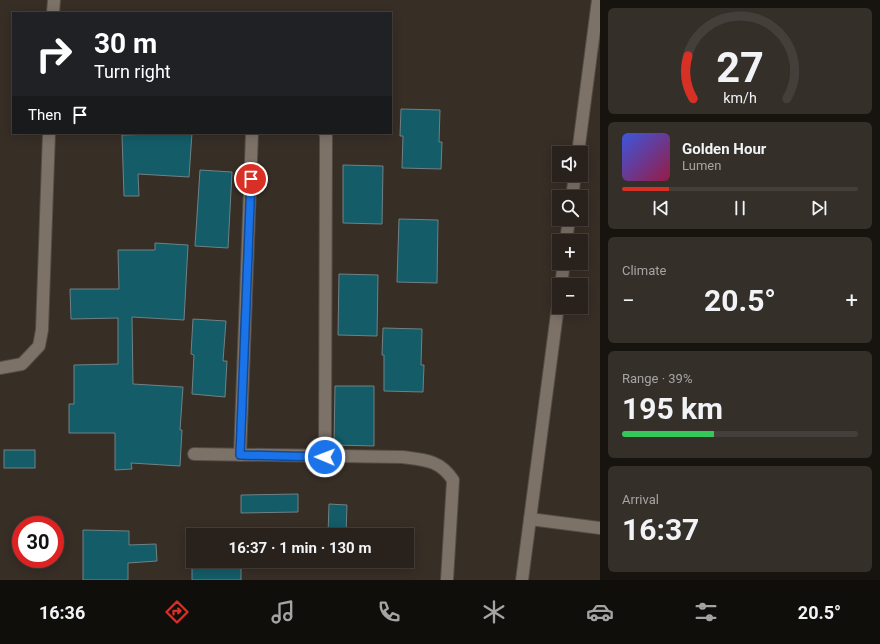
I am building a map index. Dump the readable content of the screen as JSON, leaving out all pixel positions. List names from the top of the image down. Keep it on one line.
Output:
{"page":{"turn":["30 m","Turn right"],"then":"Then","song":["Golden Hour","Lumen"],"map_buttons":["+","−"],"tile":["Climate",["Range · 39%","195 km"],["Arrival","16:37"]],"heat":["−","20.5°","+"],"limit":"30","trip":"16:37 · 1 min · 130 m","tabs":["16:36","20.5°"],"gauge":["27","km/h"]}}
